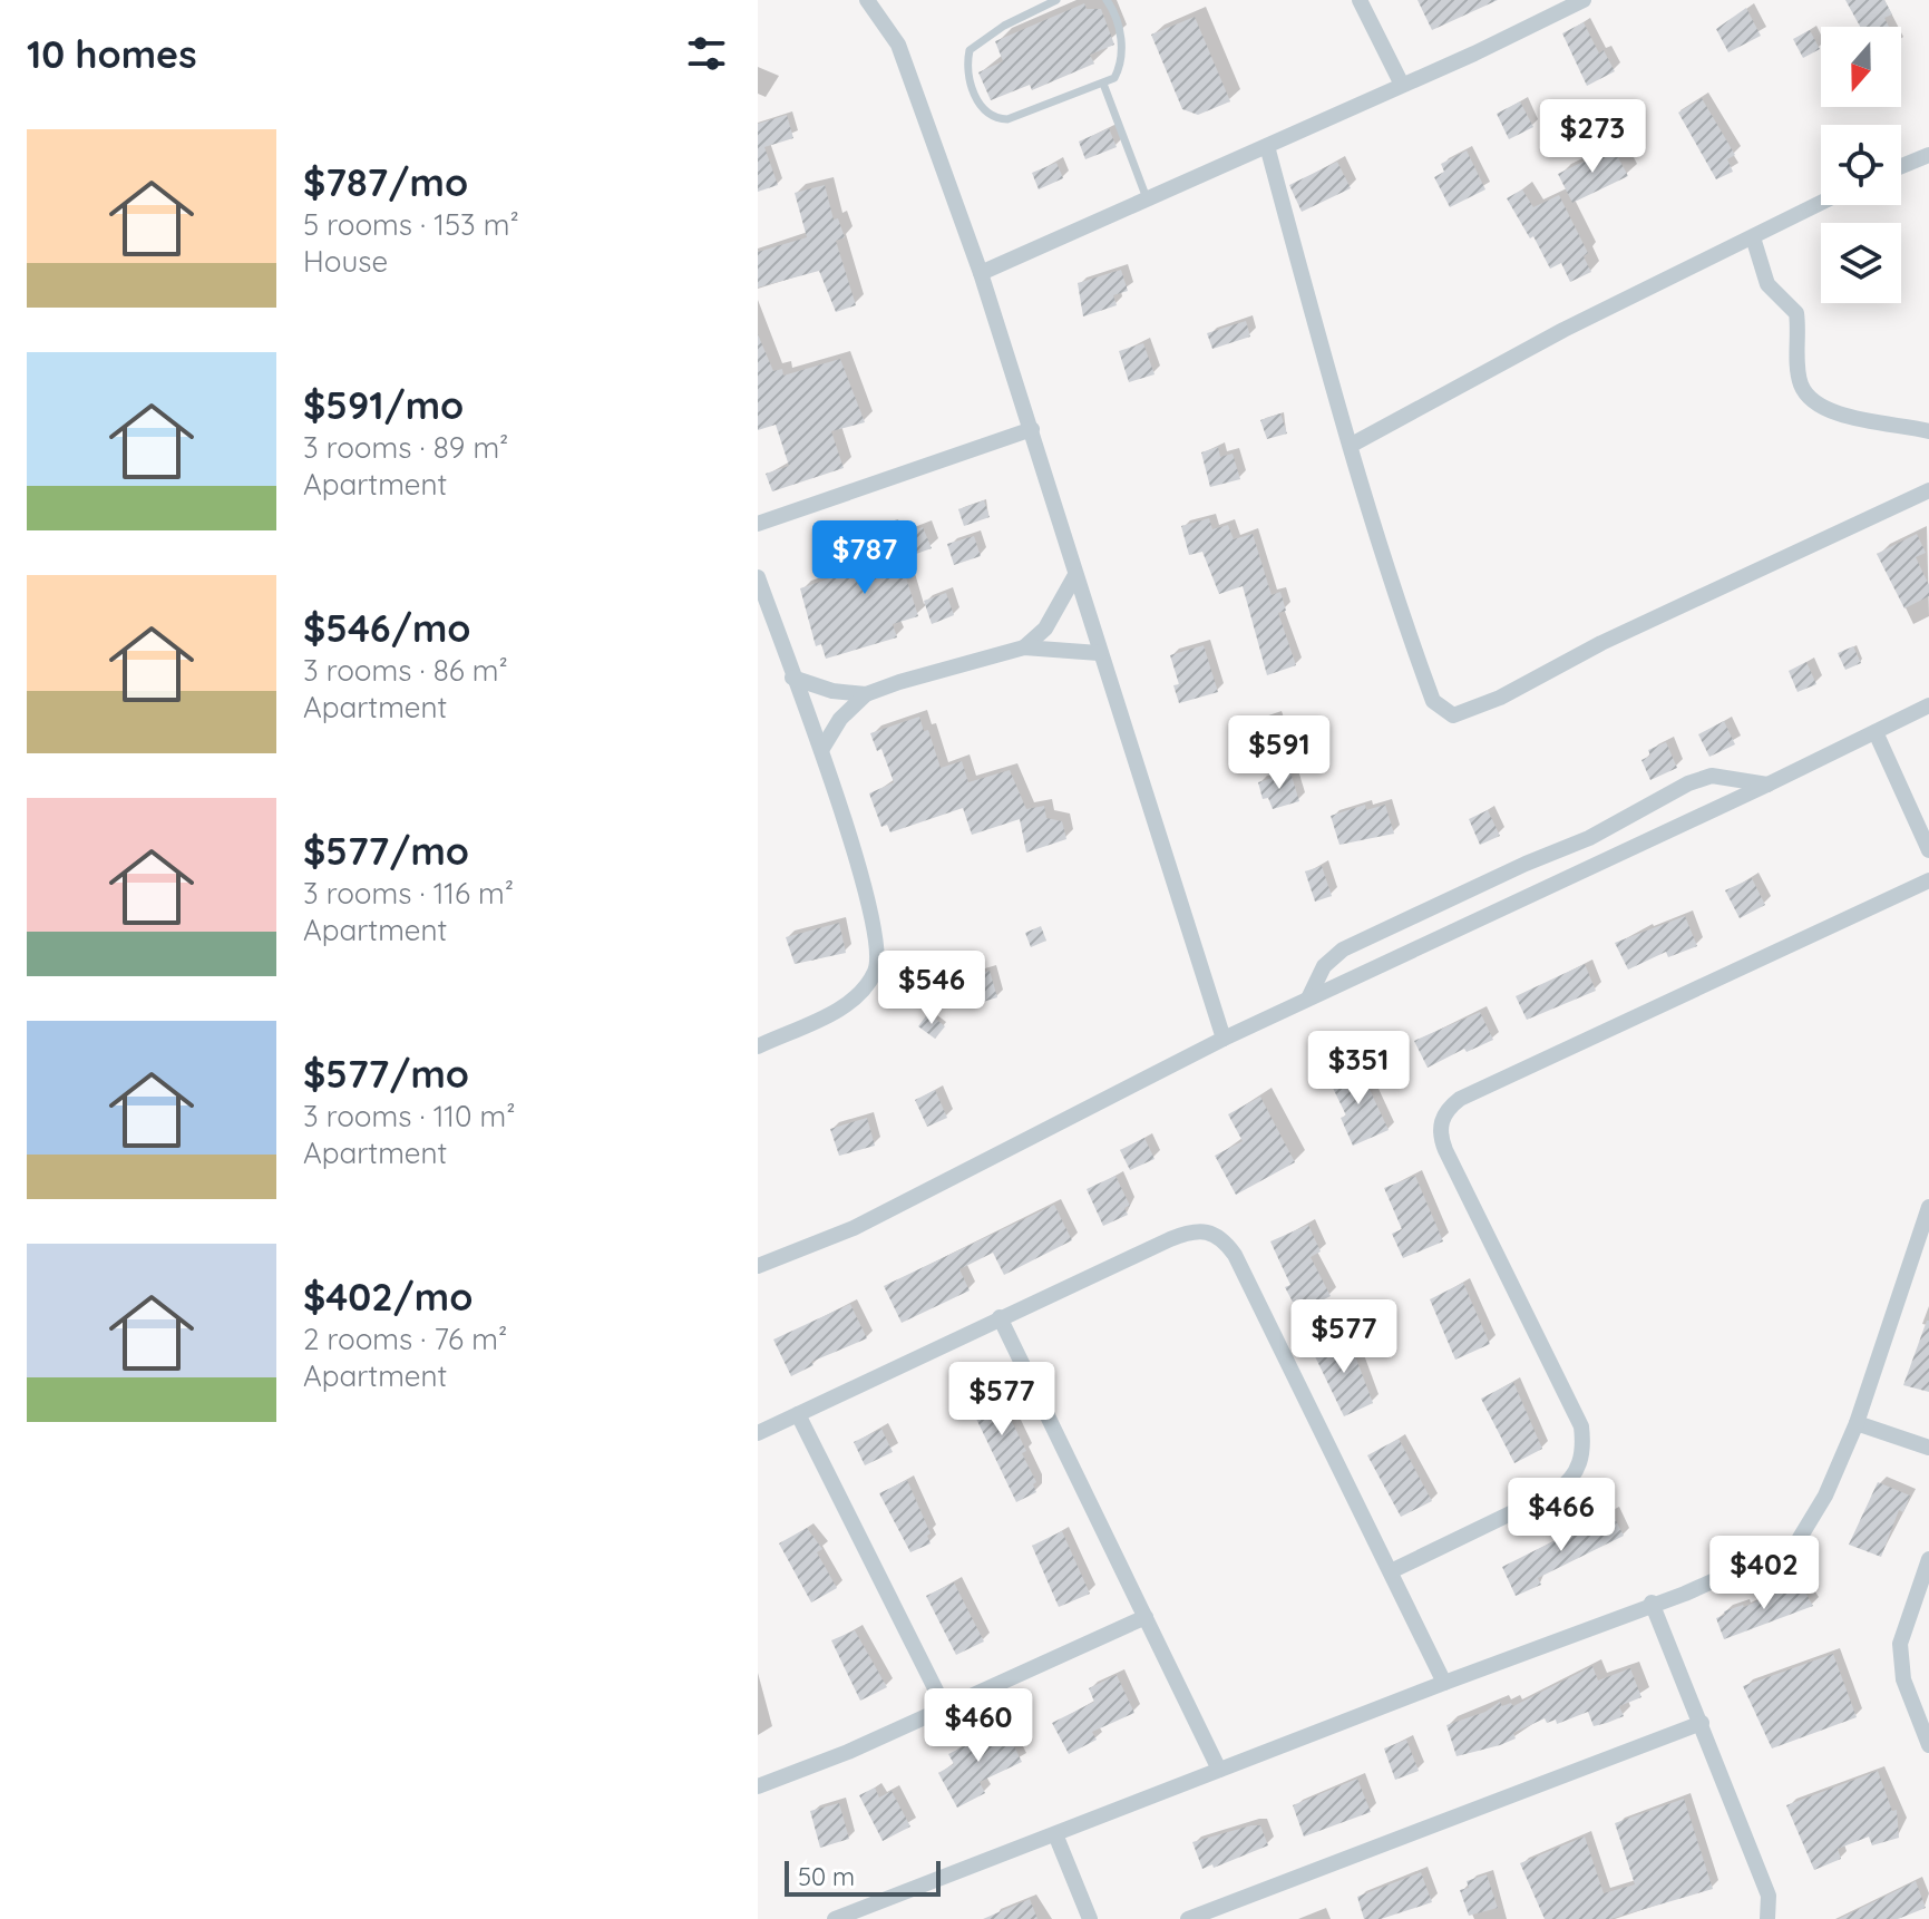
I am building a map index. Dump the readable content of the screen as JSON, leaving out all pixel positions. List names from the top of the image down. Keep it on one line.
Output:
{"scale_bar":"50 m","north":"bottom","page":{"heading":"10 homes","price":["$273","$787","$591","$546","$351","$577","$577","$466","$402","$460"],"list":[{"name":"$787/mo","note":"5 rooms · 153 m² · House"},{"name":"$591/mo","note":"3 rooms · 89 m² · Apartment"},{"name":"$546/mo","note":"3 rooms · 86 m² · Apartment"},{"name":"$577/mo","note":"3 rooms · 116 m² · Apartment"},{"name":"$577/mo","note":"3 rooms · 110 m² · Apartment"},{"name":"$402/mo","note":"2 rooms · 76 m² · Apartment"}],"scale":"50 m"}}
